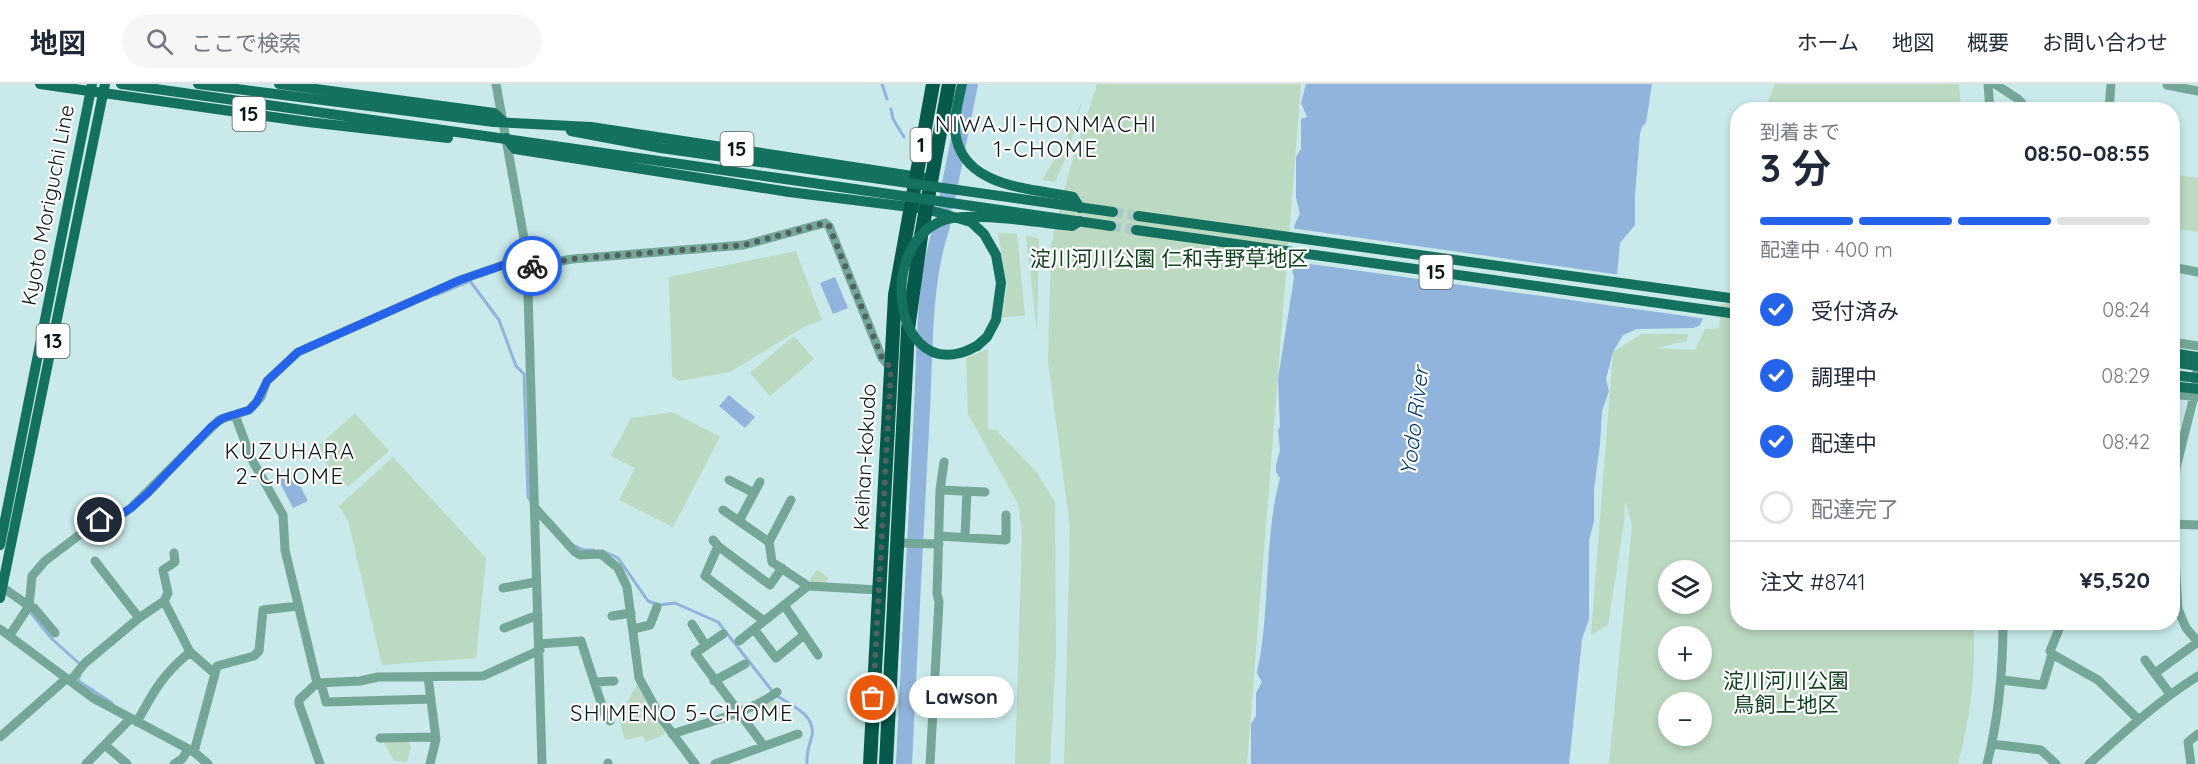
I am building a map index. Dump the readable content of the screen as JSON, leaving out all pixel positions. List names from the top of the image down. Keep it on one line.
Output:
{"streets":{"highway":["1","Keihan-kokudo"],"main road":["15","Kyoto Moriguchi Line","13"]},"crossings":[["15","Kyoto Moriguchi Line"],["15","Keihan-kokudo"]],"districts":["NIWAJI-HONMACHI 1-CHOME","KUZUHARA 2-CHOME","SHIMENO 5-CHOME"],"water":["Yodo River"],"parks":["淀川河川公園 仁和寺野草地区","淀川河川公園 鳥飼上地区"],"places":["Lawson"],"page":{"header":"地図","search":"ここで検索","nav":["ホーム","地図","概要","お問い合わせ"],"heading":["3 分","到着まで","08:50–08:55"],"panel":["注文 #8741","¥5,520"],"bar":"配達中 · 400 m","list":[["受付済み","08:24"],["調理中","08:29"],["配達中","08:42"],"配達完了"],"map_buttons":["+","−"],"bubble":"Lawson"}}
